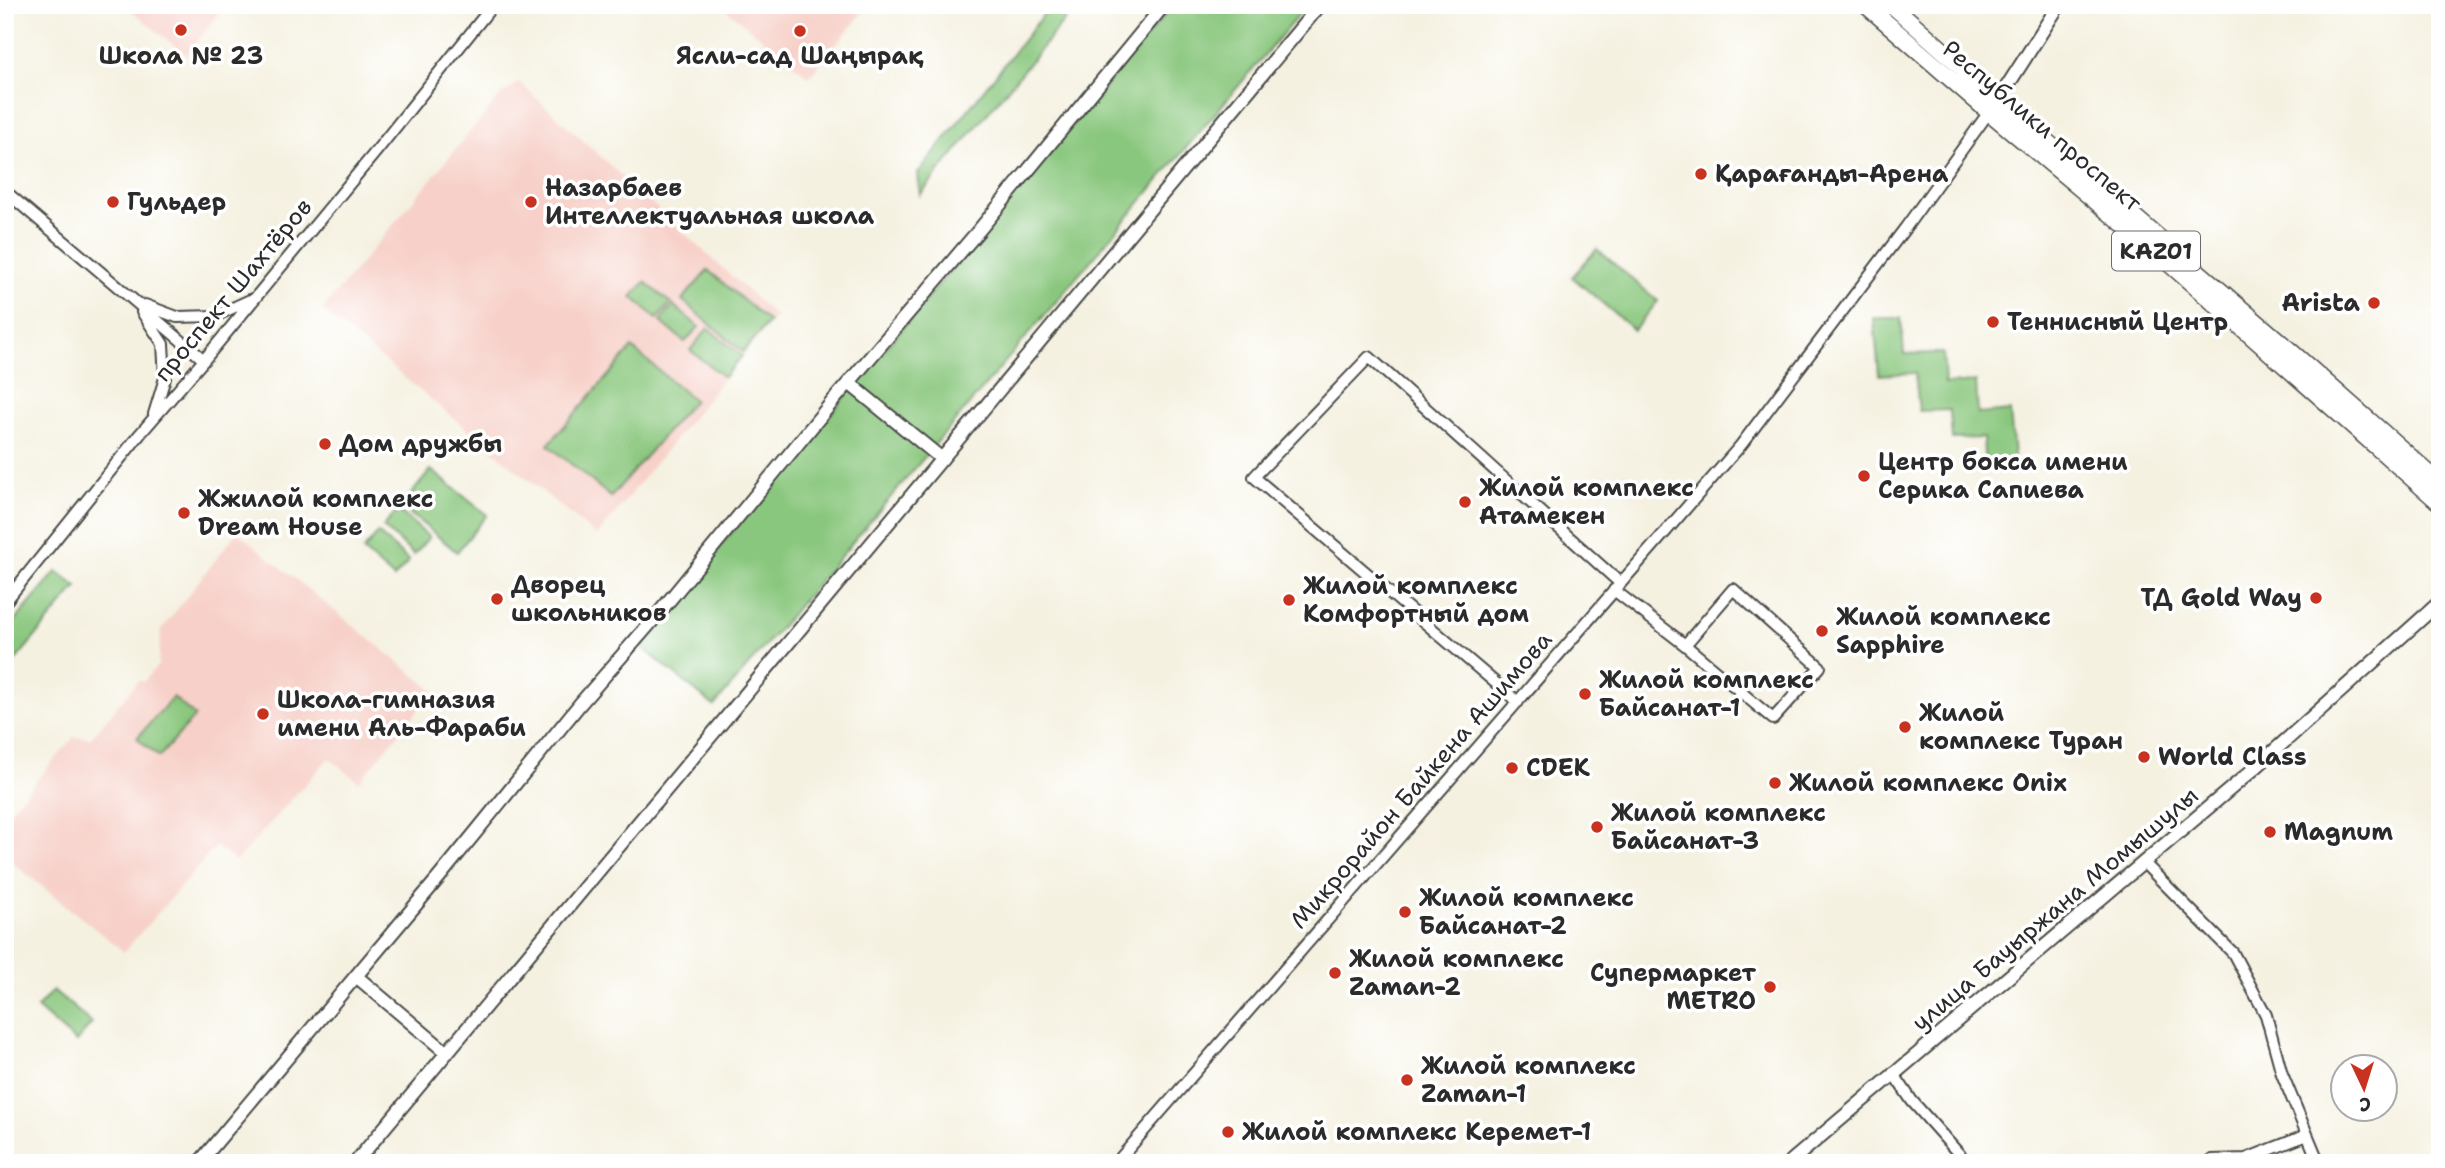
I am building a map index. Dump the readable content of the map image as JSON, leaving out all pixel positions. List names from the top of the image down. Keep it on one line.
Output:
{"streets":{"highway":["Республики проспект","KАZ01"],"main road":["улица Бауыржана Момышулы"],"street":["проспект Шахтёров","Микрорайон Байкена Ашимова"]},"crossings":[["Республики проспект","Микрорайон Байкена Ашимова"]],"places":["Школа № 23","Ясли-сад Шаңырақ","Қарағанды-Арена","Гульдер","Назарбаев Интеллектуальная школа","Arista","Теннисный Центр","Дом дружбы","Центр бокса имени Серика Сапиева","Жилой комплекс Атамекен","Жжилой комплекс Dream House","ТД Gold Way","Дворец школьников","Жилой комплекс Комфортный дом","Жилой комплекс Sapphire","Жилой комплекс Байсанат-1","Школа-гимназия имени Аль-Фараби","Жилой комплекс Туран","World Class","CDEK","Жилой комплекс Onix","Жилой комплекс Байсанат-3","Magnum","Жилой комплекс Байсанат-2","Жилой комплекс Zaman-2","Супермаркет METRO","Жилой комплекс Zaman-1","Жилой комплекс Керемет-1"],"north":"bottom"}
